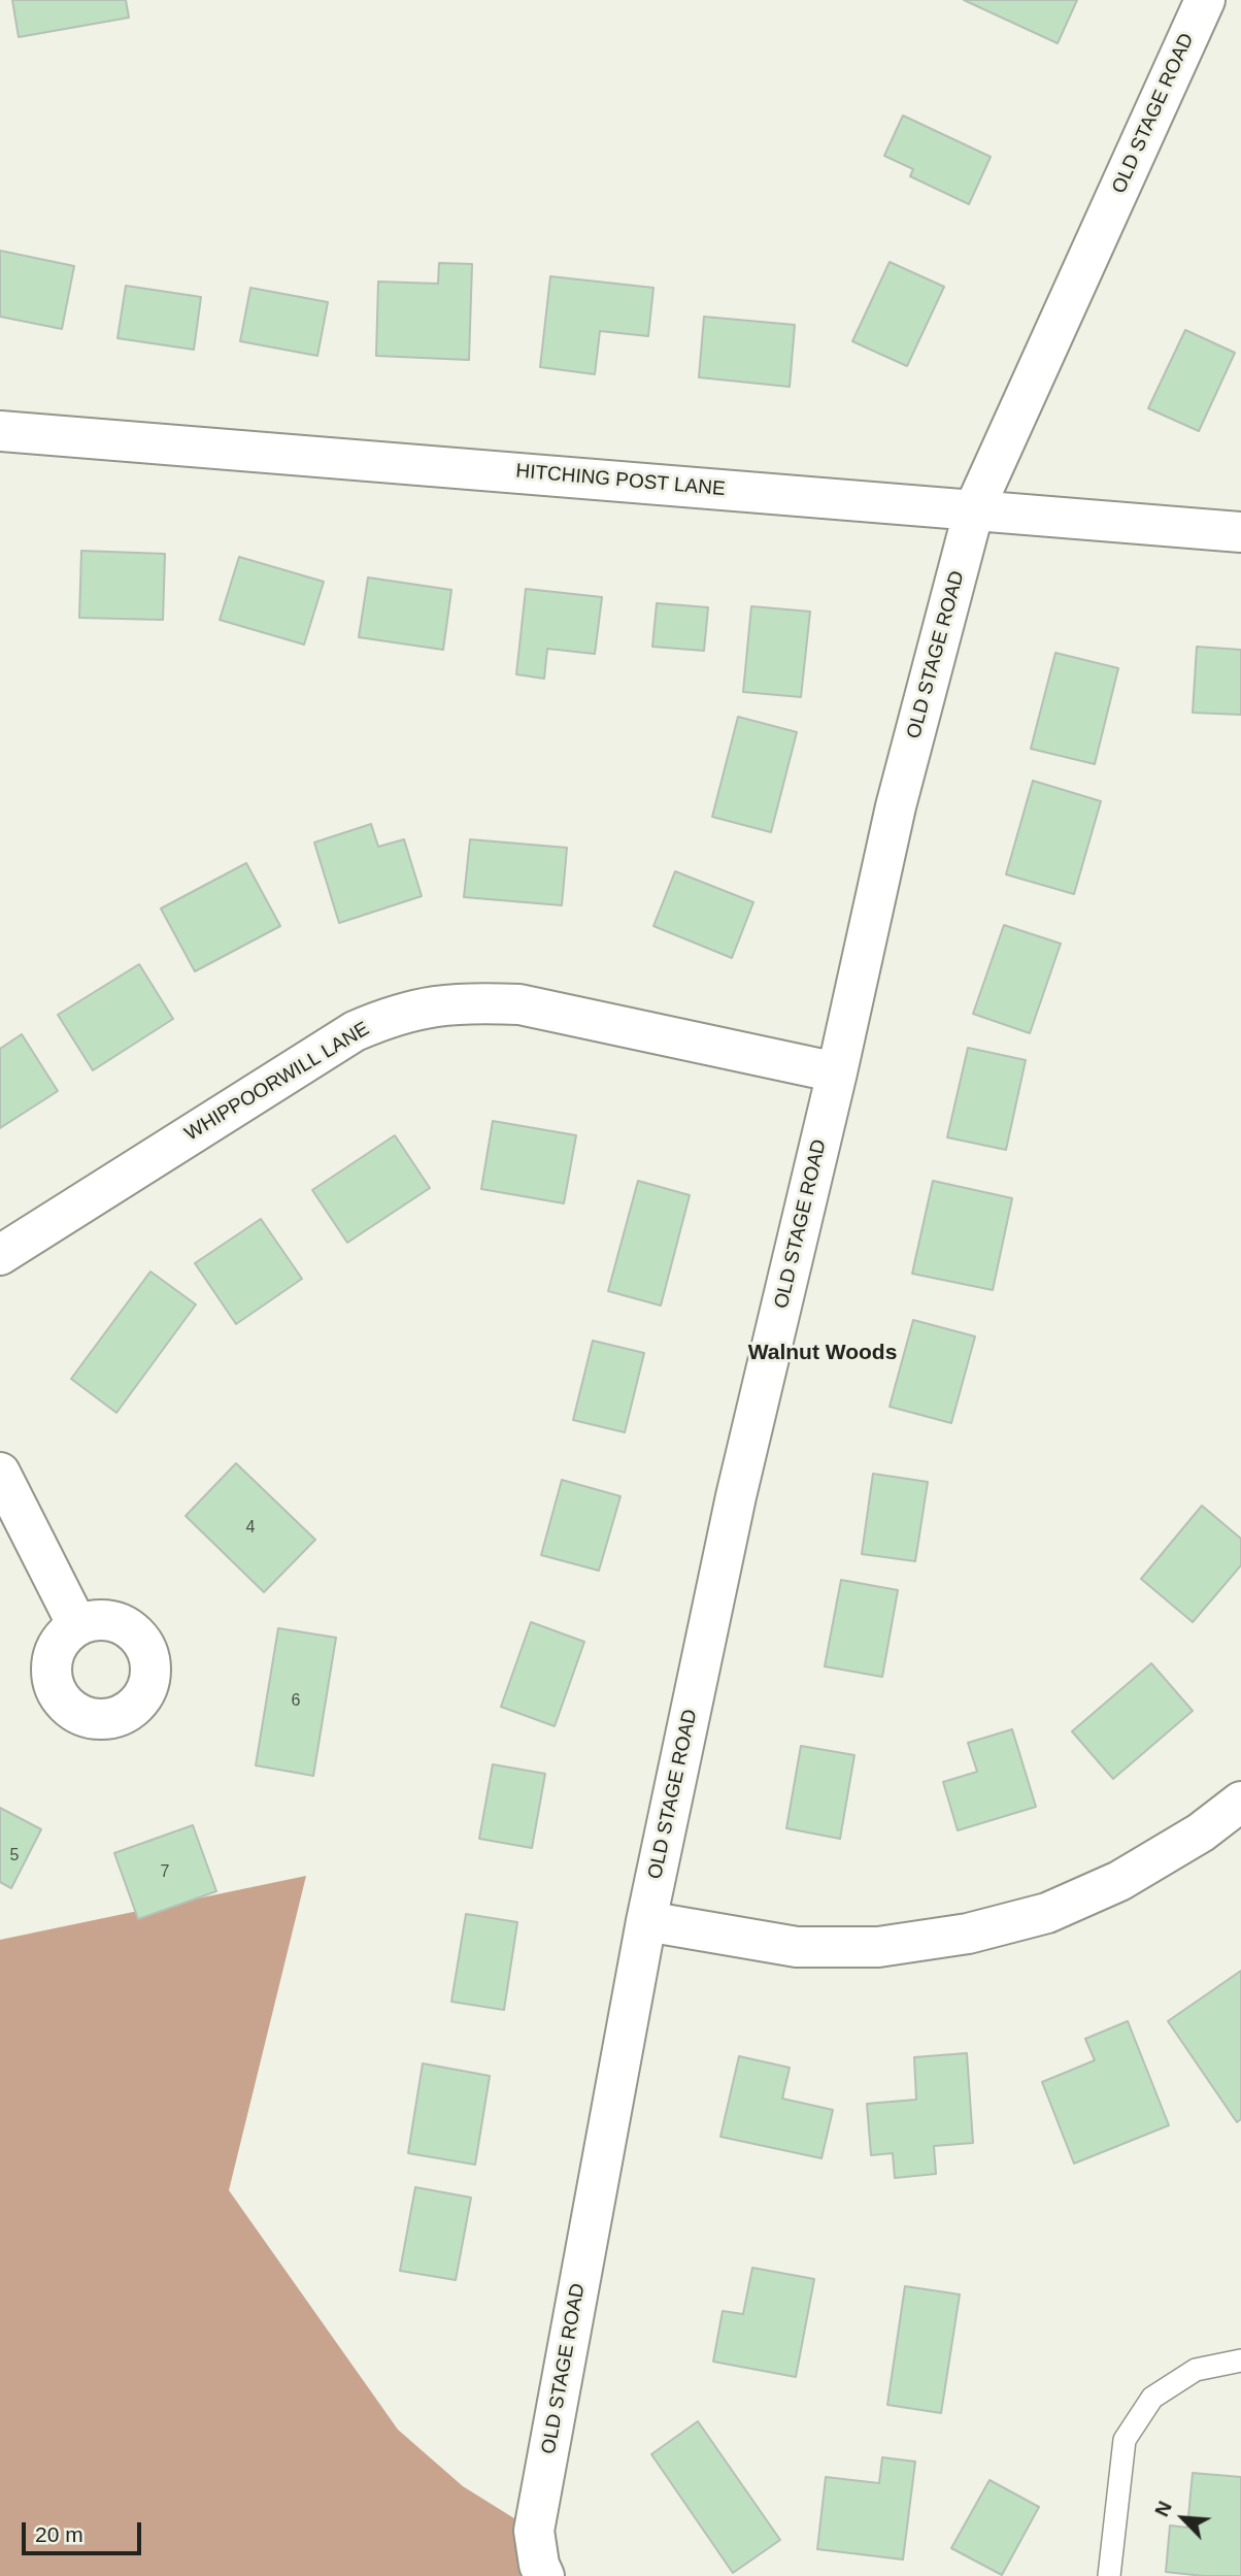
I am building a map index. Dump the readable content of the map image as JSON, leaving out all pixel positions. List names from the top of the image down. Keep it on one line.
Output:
{"streets":{"street":["OLD STAGE ROAD","HITCHING POST LANE","WHIPPOORWILL LANE"]},"crossings":[["OLD STAGE ROAD","HITCHING POST LANE"],["OLD STAGE ROAD","WHIPPOORWILL LANE"]],"districts":["Walnut Woods"],"house_numbers":["4","6","5","7"],"scale_bar":"20 m","north":"top left"}
